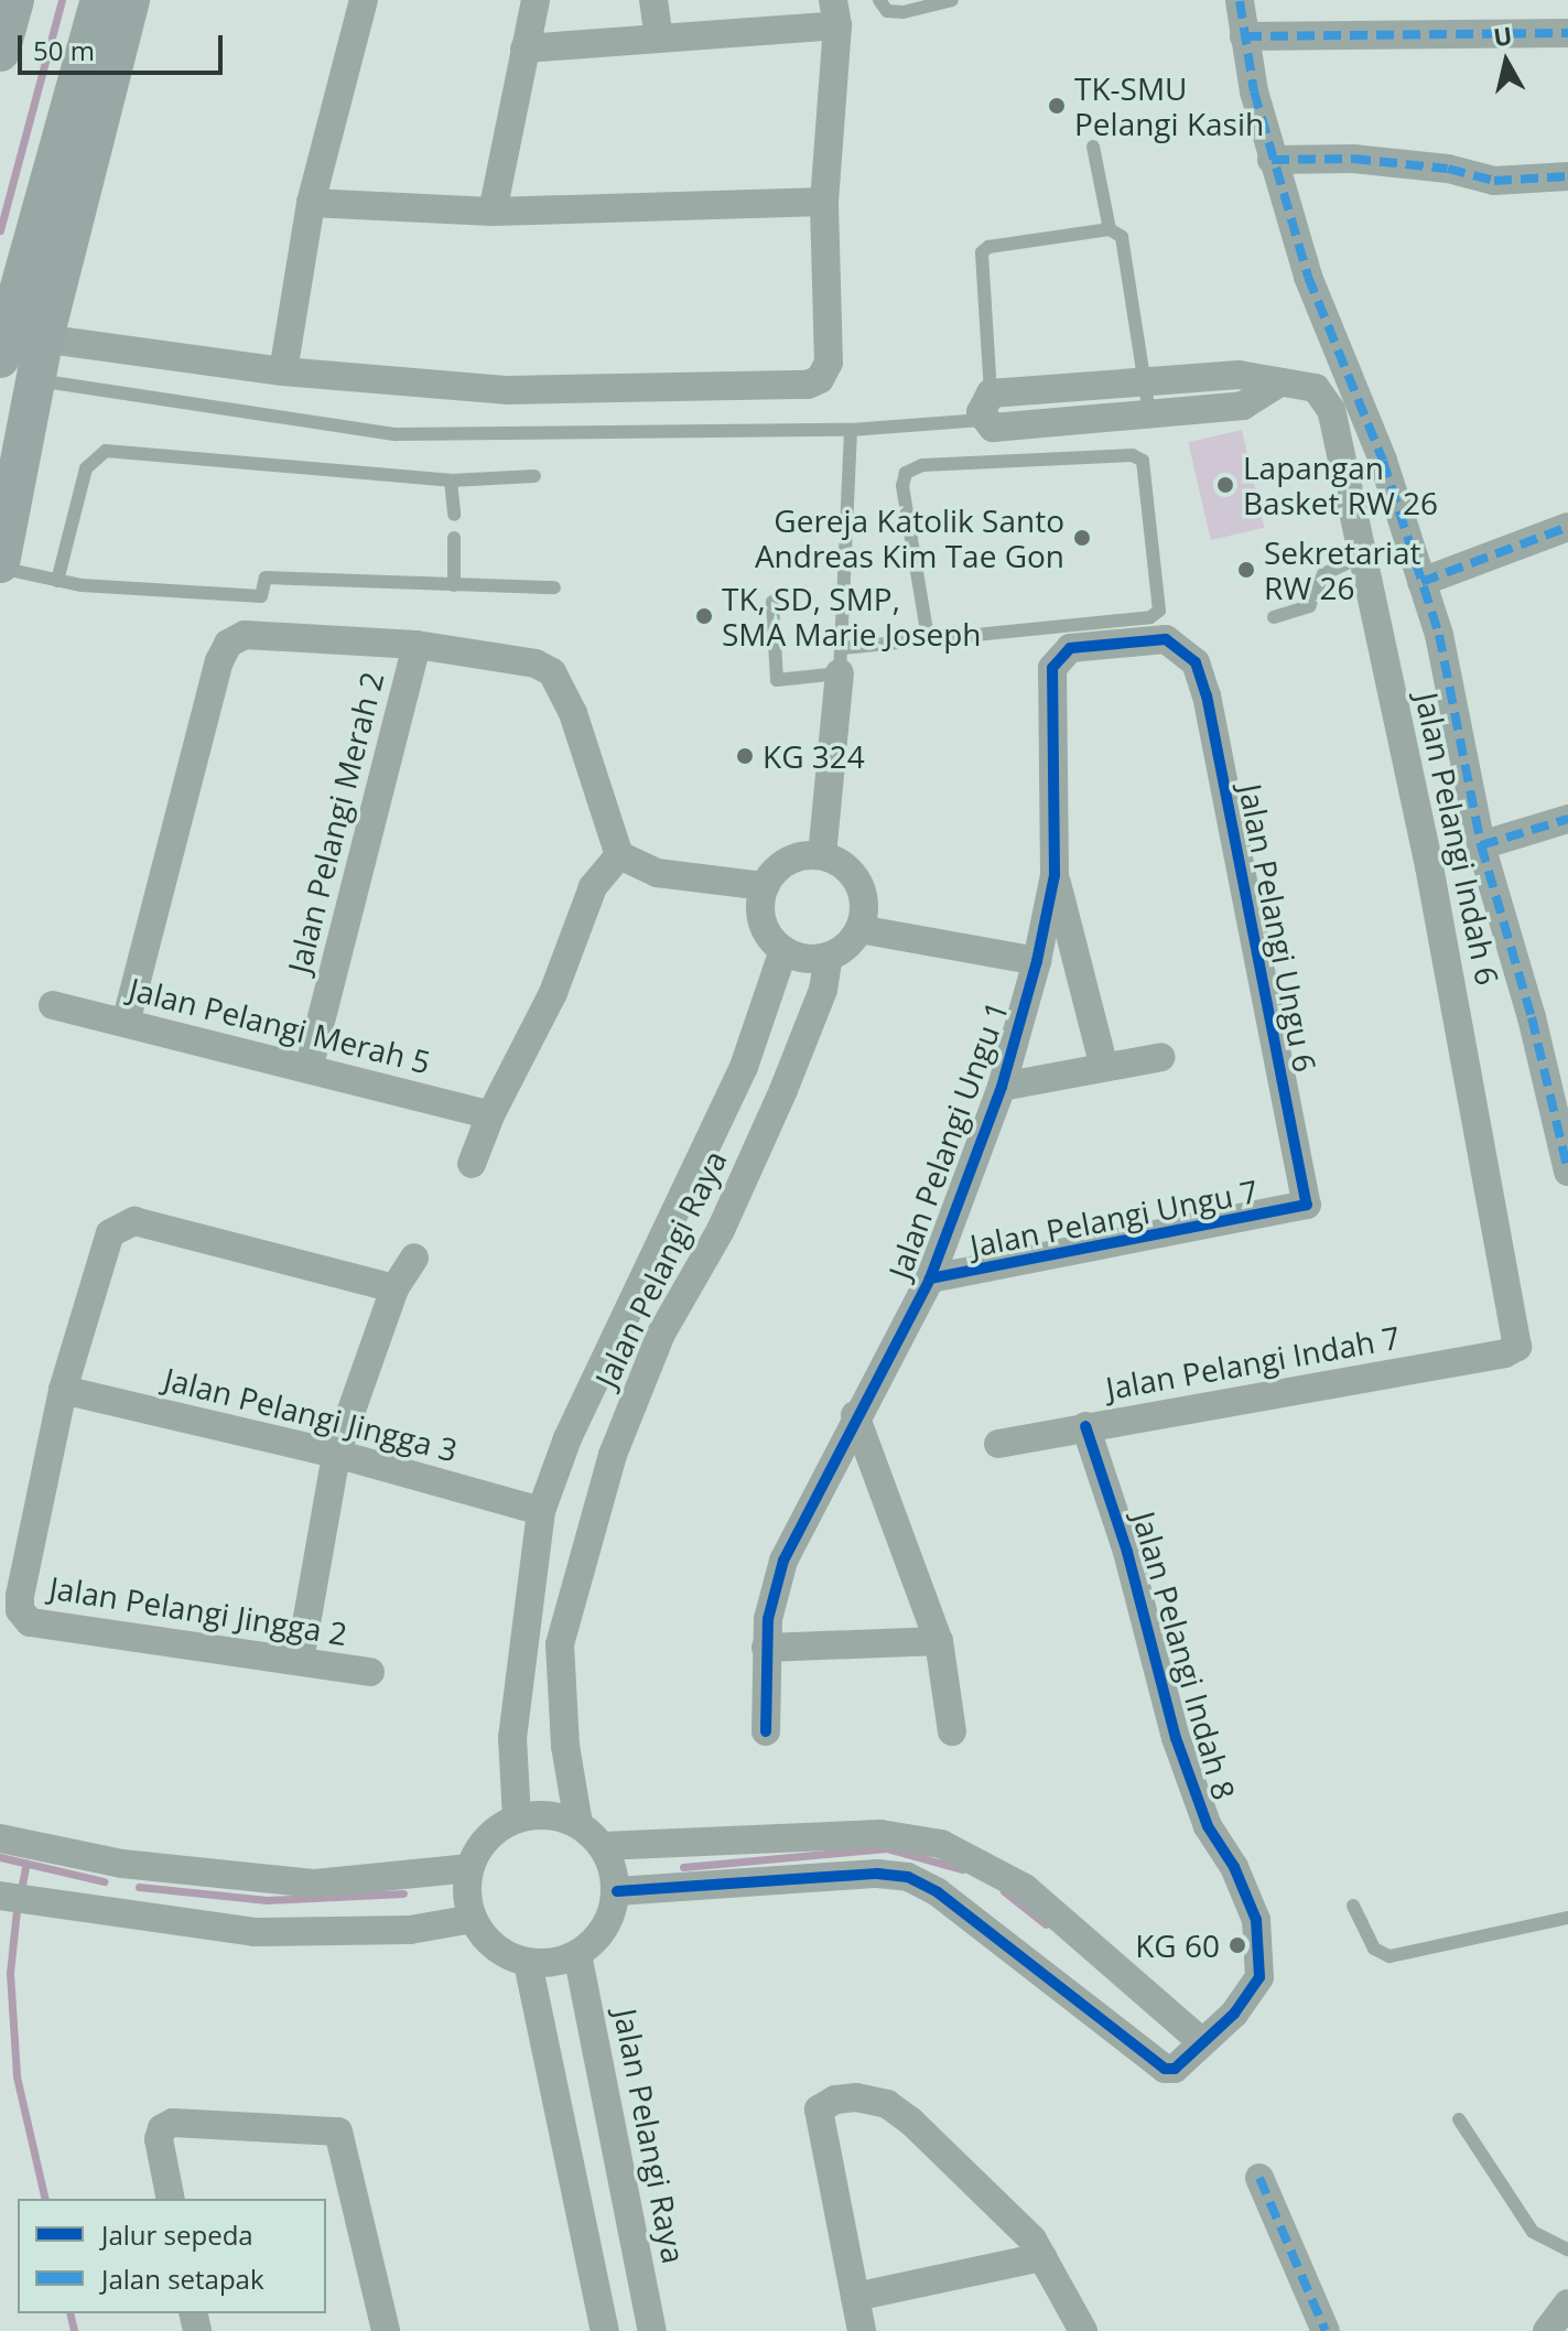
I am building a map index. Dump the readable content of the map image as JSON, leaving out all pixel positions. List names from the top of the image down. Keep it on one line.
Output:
{"streets":{"street":["Jalan Pelangi Merah 2","Jalan Pelangi Indah 6","Jalan Pelangi Ungu 6","Jalan Pelangi Merah 5","Jalan Pelangi Ungu 1","Jalan Pelangi Ungu 7","Jalan Pelangi Raya","Jalan Pelangi Indah 7","Jalan Pelangi Jingga 3","Jalan Pelangi Jingga 2","Jalan Pelangi Indah 8"]},"crossings":[["Jalan Pelangi Merah 2","Jalan Pelangi Merah 5"],["Jalan Pelangi Indah 6","Jalan Pelangi Indah 7"],["Jalan Pelangi Ungu 6","Jalan Pelangi Ungu 1"],["Jalan Pelangi Ungu 6","Jalan Pelangi Ungu 7"],["Jalan Pelangi Ungu 1","Jalan Pelangi Ungu 7"],["Jalan Pelangi Raya","Jalan Pelangi Jingga 3"],["Jalan Pelangi Raya","Jalan Pelangi Indah 8"],["Jalan Pelangi Indah 7","Jalan Pelangi Indah 8"],["Jalan Pelangi Jingga 3","Jalan Pelangi Jingga 2"]],"places":["TK-SMU Pelangi Kasih","Lapangan Basket RW 26","Gereja Katolik Santo Andreas Kim Tae Gon","Sekretariat RW 26","TK, SD, SMP, SMA Marie Joseph","KG 324","KG 60"],"legend":["Jalur sepeda","Jalan setapak"],"scale_bar":"50 m","north":"top"}
